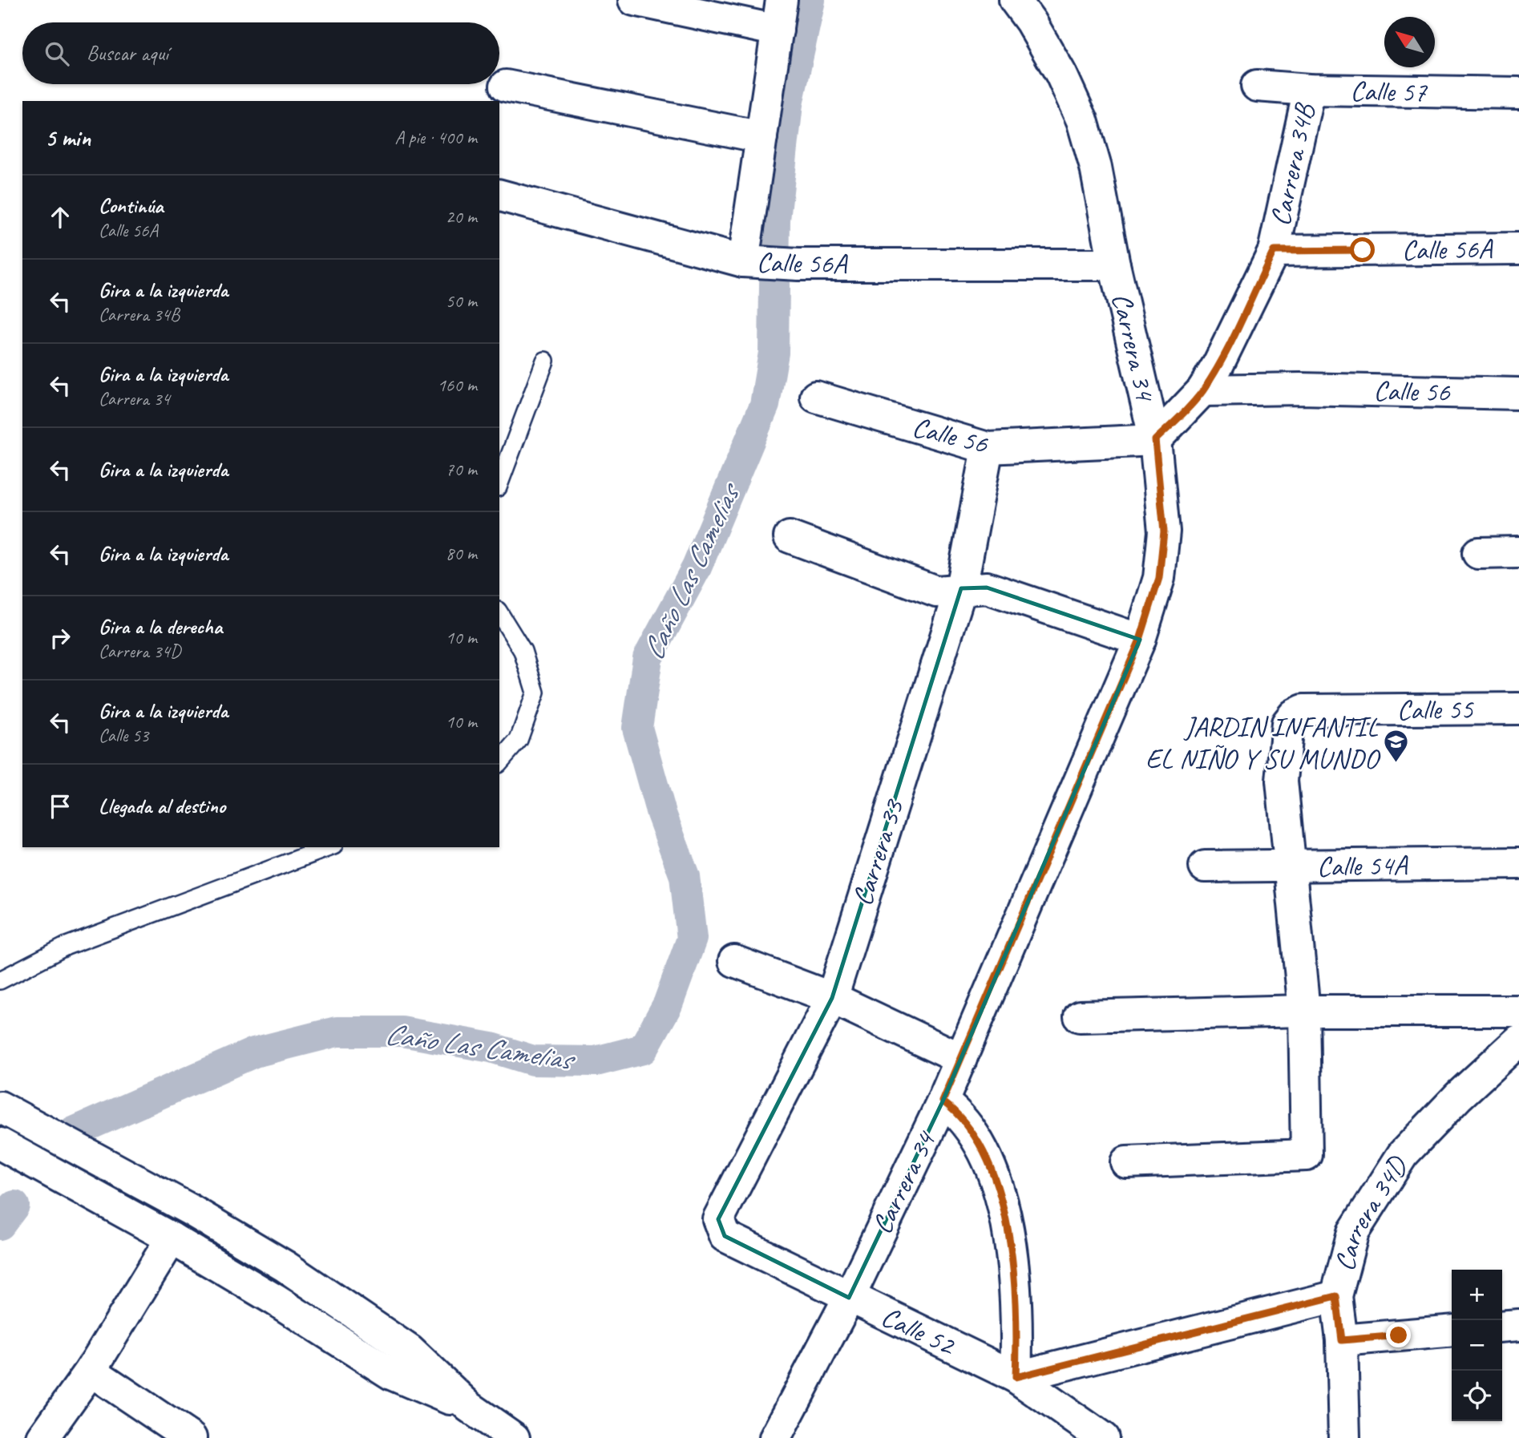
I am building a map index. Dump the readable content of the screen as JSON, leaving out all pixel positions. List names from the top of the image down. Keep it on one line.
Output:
{"streets":{"street":["Calle 57","Carrera 34B","Calle 56A","Carrera 34","Calle 56","Calle 55","Carrera 33","Calle 54A","Carrera 34D","Calle 52"]},"crossings":[["Calle 57","Carrera 34B"],["Carrera 34B","Calle 56A"],["Carrera 34B","Carrera 34"],["Carrera 34B","Calle 56"],["Calle 56A","Carrera 34"],["Carrera 34","Calle 56"],["Carrera 34","Calle 52"],["Calle 56","Carrera 33"],["Calle 55","Calle 54A"],["Carrera 33","Calle 52"]],"water":["Caño Las Camelias"],"places":{"school or university":["JARDIN INFANTIL EL NIÑO Y SU MUNDO"]},"north":"top left","page":{"search":"Buscar aquí","heading":["5 min","A pie · 400 m"],"list":[["Continúa","Calle 56A","20 m"],["Gira a la izquierda","Carrera 34B","50 m"],["Gira a la izquierda","Carrera 34","160 m"],["Gira a la izquierda","70 m"],["Gira a la izquierda","80 m"],["Gira a la derecha","Carrera 34D","10 m"],["Gira a la izquierda","Calle 53","10 m"],"Llegada al destino"],"map_buttons":["+","−"]}}
